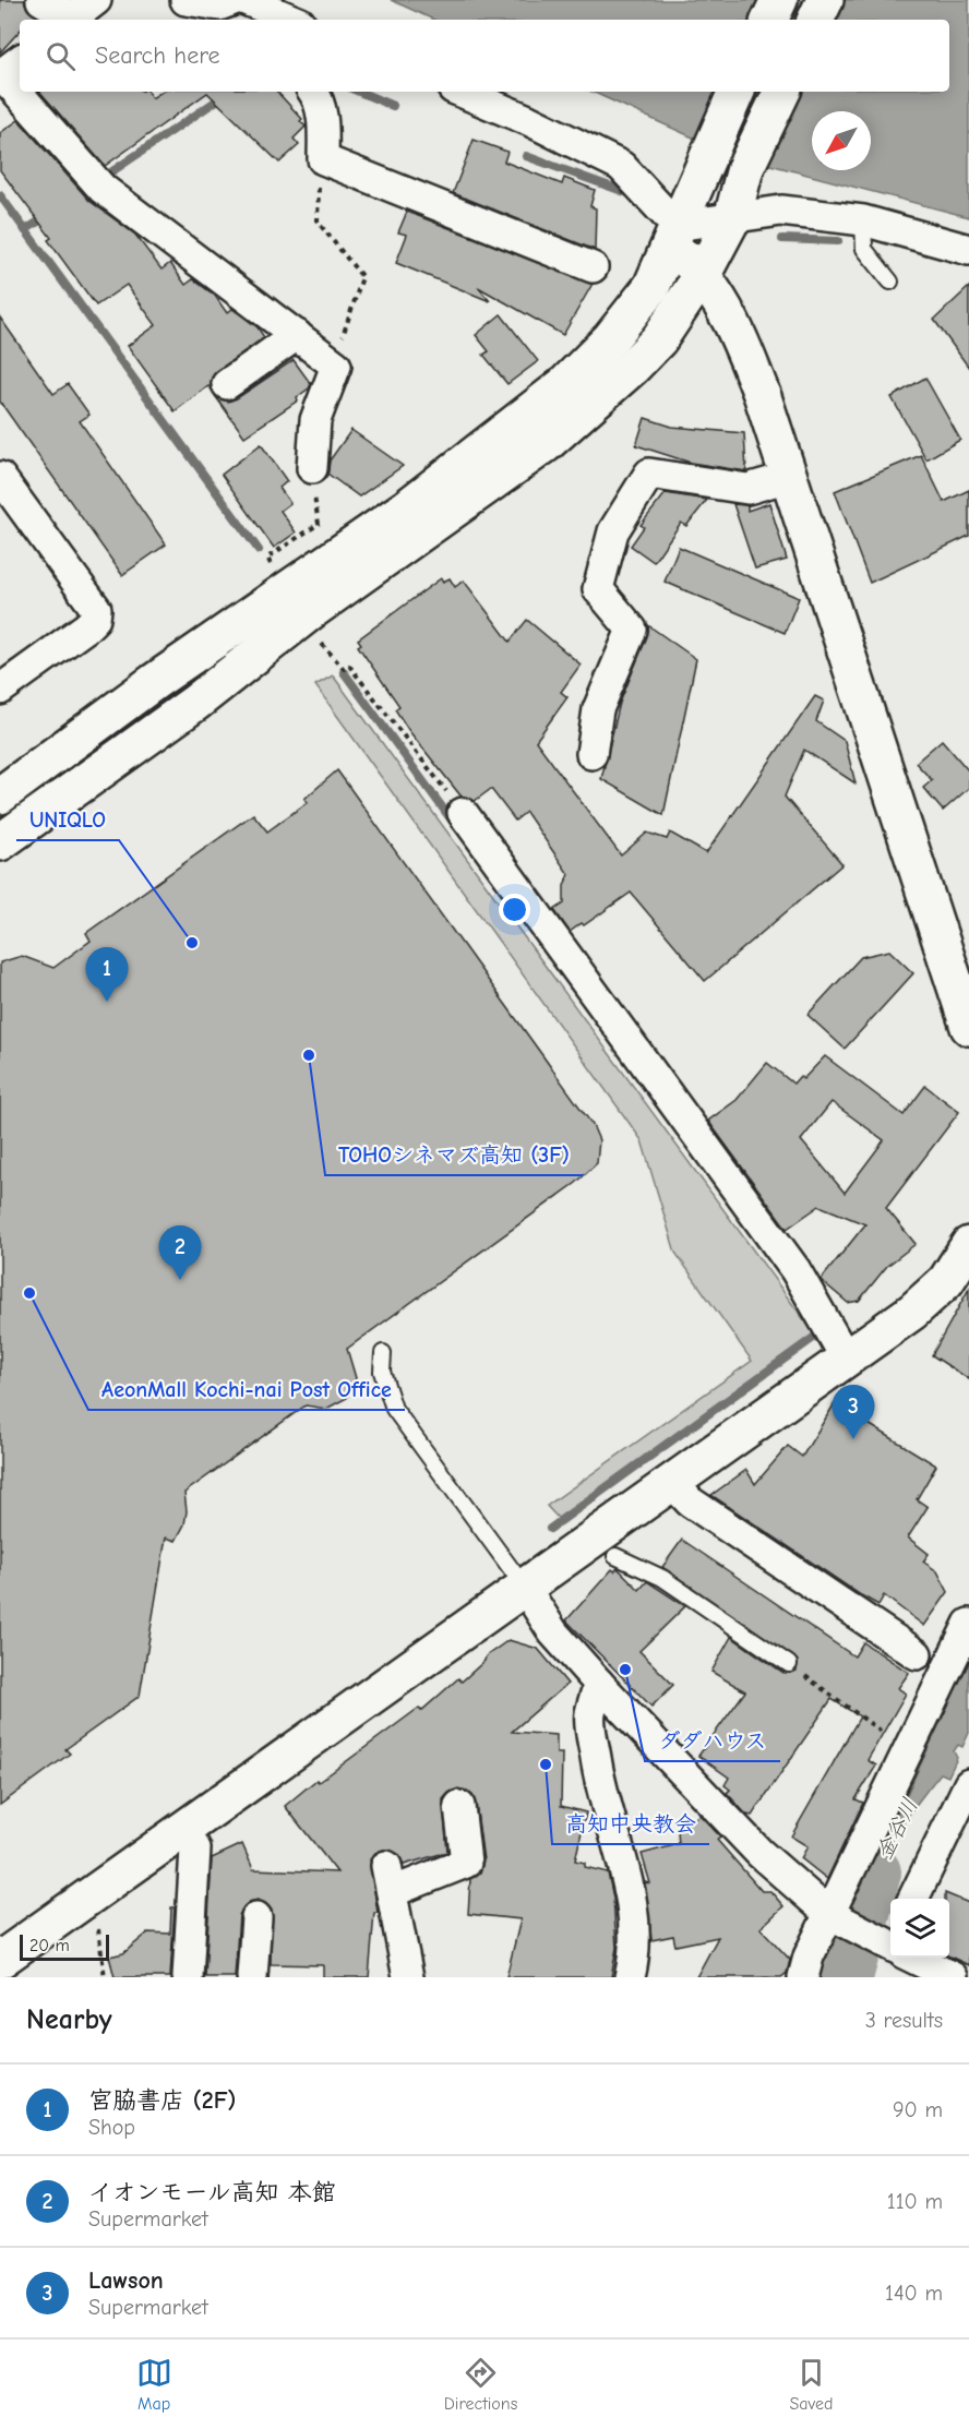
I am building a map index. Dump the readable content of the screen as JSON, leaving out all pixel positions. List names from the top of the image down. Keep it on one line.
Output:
{"water":["金谷川"],"places":["UNIQLO","TOHOシネマズ高知 (3F)","AeonMall Kochi-nai Post Office","ダダハウス","高知中央教会"],"scale_bar":"20 m","north":"bottom left","page":{"search":"Search here","pins":["1","2","3"],"scale":"20 m","heading":["Nearby","3 results"],"list":[{"mark":"1","name":"宮脇書店 (2F)","note":"Shop","value":"90 m"},{"mark":"2","name":"イオンモール高知 本館","note":"Supermarket","value":"110 m"},{"mark":"3","name":"Lawson","note":"Supermarket","value":"140 m"}],"nav":["Map","Directions","Saved"]}}
